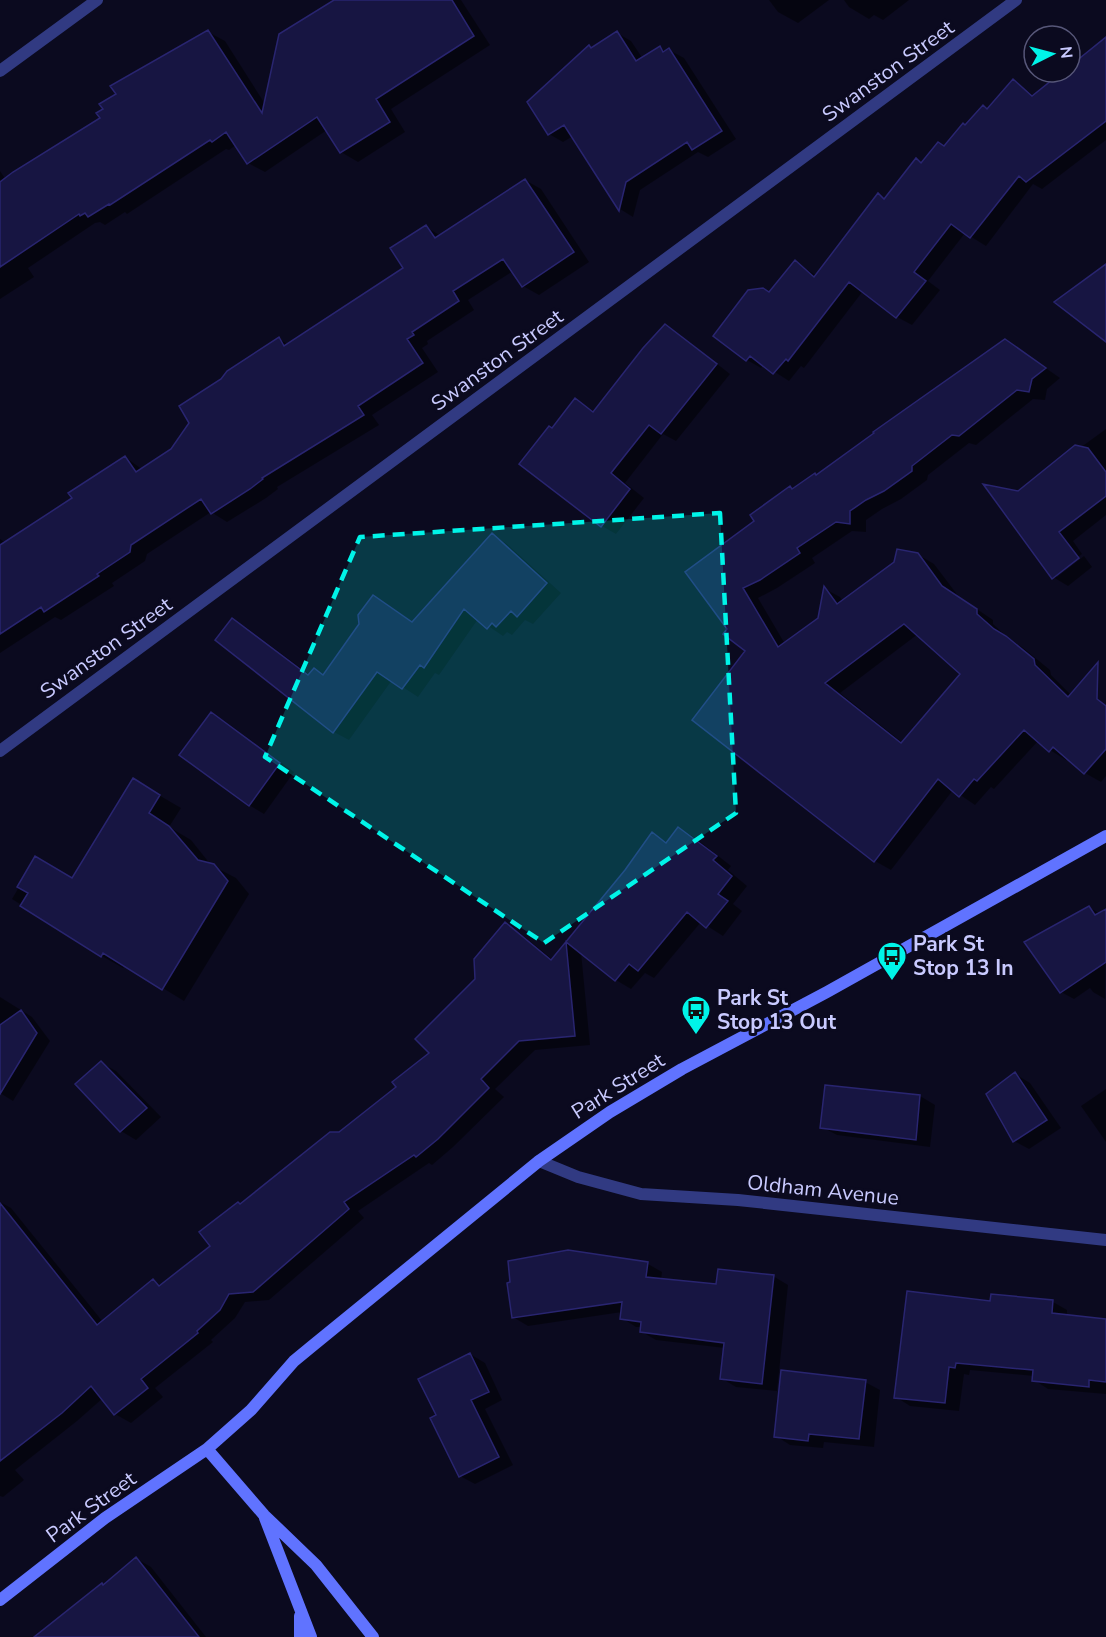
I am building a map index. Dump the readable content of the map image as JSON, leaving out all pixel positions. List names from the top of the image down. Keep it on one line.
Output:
{"streets":{"street":["Swanston Street","Park Street","Oldham Avenue"]},"crossings":[["Park Street","Oldham Avenue"]],"places":{"bus stop":["Park St Stop 13 In","Park St Stop 13 Out"]},"north":"right"}
